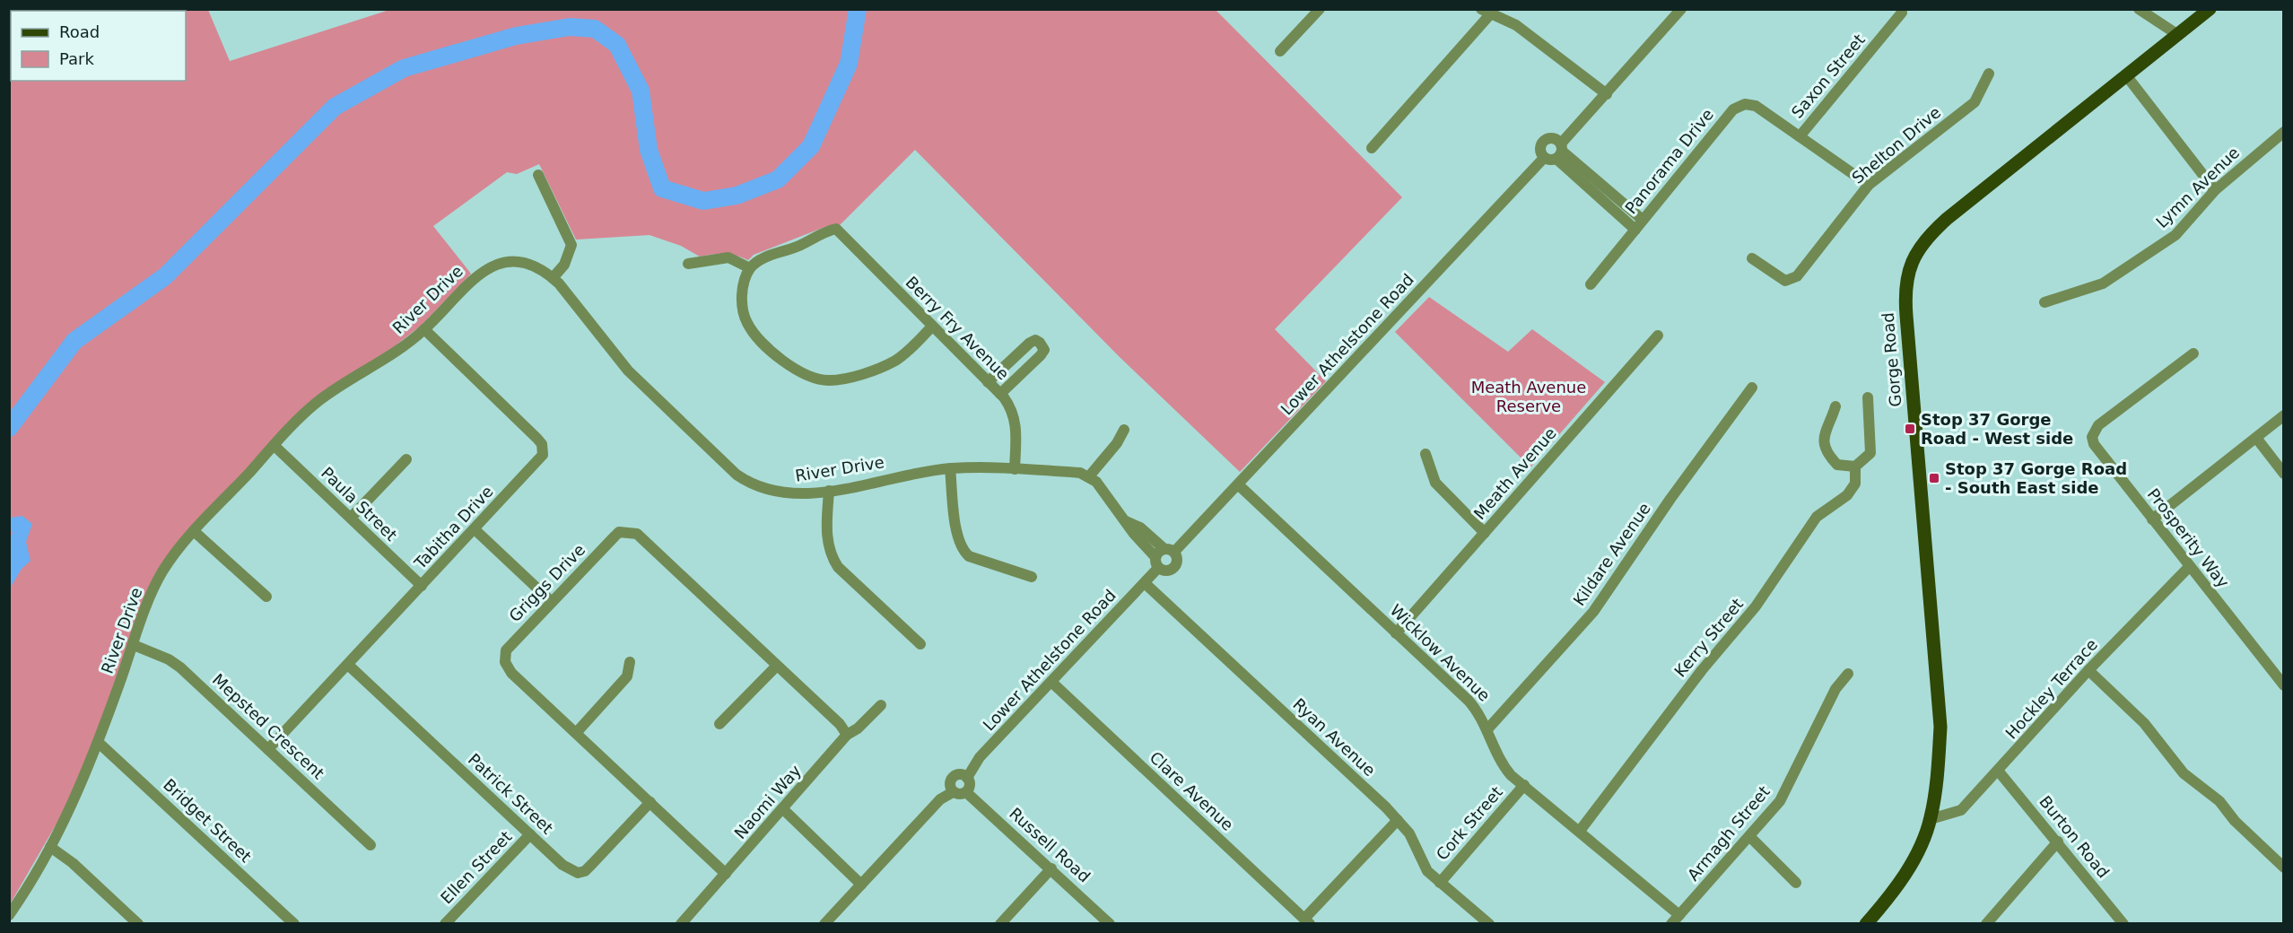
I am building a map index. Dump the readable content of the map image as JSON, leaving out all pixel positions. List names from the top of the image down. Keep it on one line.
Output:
{"streets":{"main road":["Gorge Road"],"street":["Saxon Street","Shelton Drive","Panorama Drive","Lymn Avenue","River Drive","Berry Fry Avenue","Lower Athelstone Road","Meath Avenue","Paula Street","Tabitha Drive","Prosperity Way","Kildare Avenue","Griggs Drive","Kerry Street","Wicklow Avenue","Hockley Terrace","Mepsted Crescent","Ryan Avenue","Clare Avenue","Patrick Street","Naomi Way","Bridget Street","Cork Street","Armagh Street","Burton Road","Russell Road","Ellen Street"]},"crossings":[["Saxon Street","Panorama Drive"],["Shelton Drive","Panorama Drive"],["River Drive","Berry Fry Avenue"],["River Drive","Paula Street"],["River Drive","Tabitha Drive"],["River Drive","Mepsted Crescent"],["River Drive","Bridget Street"],["Lower Athelstone Road","Wicklow Avenue"],["Lower Athelstone Road","Ryan Avenue"],["Lower Athelstone Road","Clare Avenue"],["Lower Athelstone Road","Russell Road"],["Gorge Road","Hockley Terrace"],["Meath Avenue","Wicklow Avenue"],["Paula Street","Tabitha Drive"],["Tabitha Drive","Mepsted Crescent"],["Tabitha Drive","Patrick Street"],["Prosperity Way","Hockley Terrace"],["Kildare Avenue","Wicklow Avenue"],["Griggs Drive","Patrick Street"],["Griggs Drive","Naomi Way"],["Kerry Street","Wicklow Avenue"],["Wicklow Avenue","Cork Street"],["Wicklow Avenue","Armagh Street"],["Hockley Terrace","Burton Road"],["Ryan Avenue","Cork Street"],["Patrick Street","Ellen Street"]],"parks":["Meath Avenue Reserve"],"places":{"transit":["Stop 37 Gorge Road - West side","Stop 37 Gorge Road - South East side"]},"legend":["Road","Park"]}
